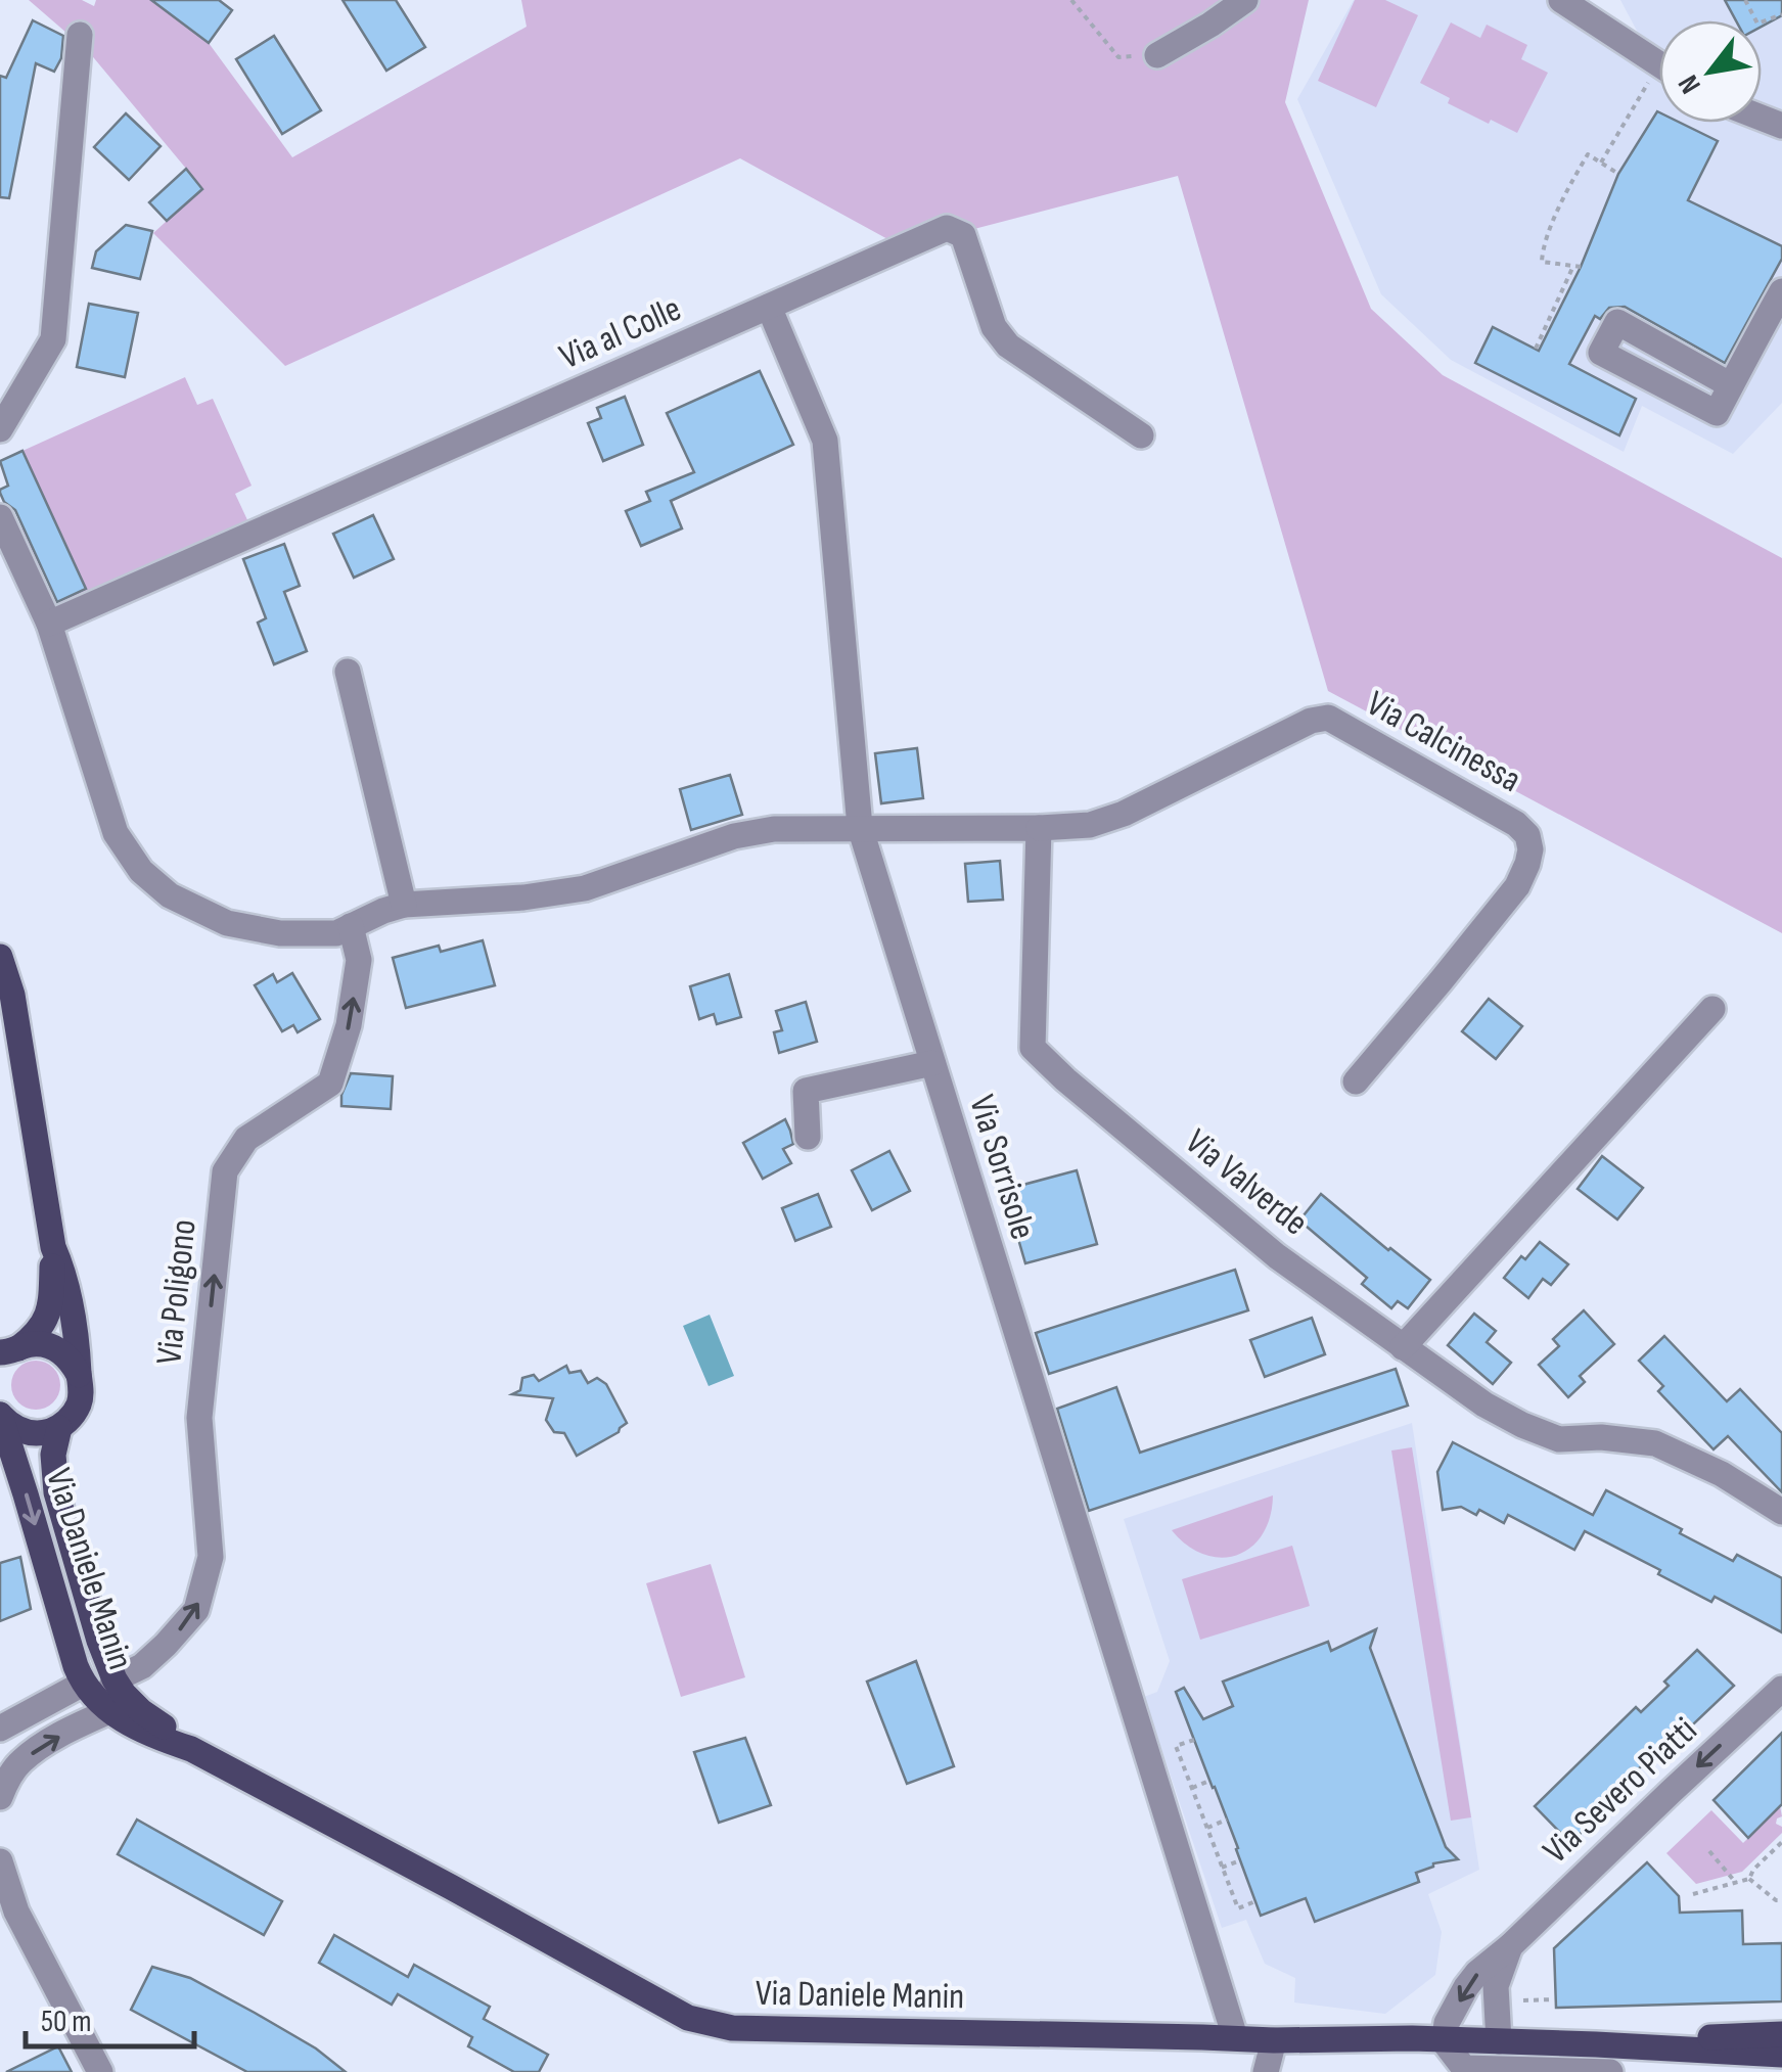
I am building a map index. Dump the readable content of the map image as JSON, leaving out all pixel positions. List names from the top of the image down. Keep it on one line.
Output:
{"streets":{"main road":["Via Daniele Manin"],"street":["Via al Colle","Via Calcinessa","Via Sorrisole","Via Valverde","Via Poligono","Via Severo Piatti"]},"crossings":[["Via al Colle","Via Sorrisole"],["Via Calcinessa","Via Valverde"],["Via Sorrisole","Via Daniele Manin"],["Via Poligono","Via Daniele Manin"],["Via Daniele Manin","Via Severo Piatti"]],"one_way":["Via Poligono","Via Severo Piatti"],"scale_bar":"50 m","north":"bottom left"}
